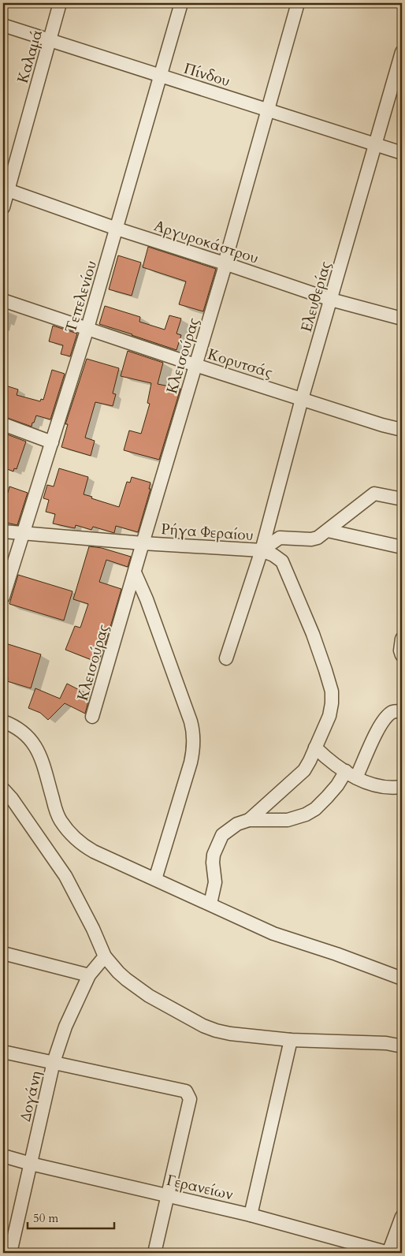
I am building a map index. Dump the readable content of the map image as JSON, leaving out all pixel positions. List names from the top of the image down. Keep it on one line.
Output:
{"streets":{"street":["Καλαμά","Πίνδου","Αργυροκάστρου","Τεπελενίου","Ελευθερίας","Κλεισούρας","Κορυτσάς","Ρήγα Φεραίου","Δογάνη","Γερανείων"]},"crossings":[["Καλαμά","Πίνδου"],["Καλαμά","Αργυροκάστρου"],["Πίνδου","Τεπελενίου"],["Πίνδου","Ελευθερίας"],["Πίνδου","Κλεισούρας"],["Αργυροκάστρου","Τεπελενίου"],["Αργυροκάστρου","Ελευθερίας"],["Αργυροκάστρου","Κλεισούρας"],["Τεπελενίου","Κορυτσάς"],["Τεπελενίου","Ρήγα Φεραίου"],["Ελευθερίας","Κορυτσάς"],["Ελευθερίας","Ρήγα Φεραίου"],["Κλεισούρας","Κορυτσάς"],["Κλεισούρας","Ρήγα Φεραίου"],["Δογάνη","Γερανείων"]],"scale_bar":"50 m"}
